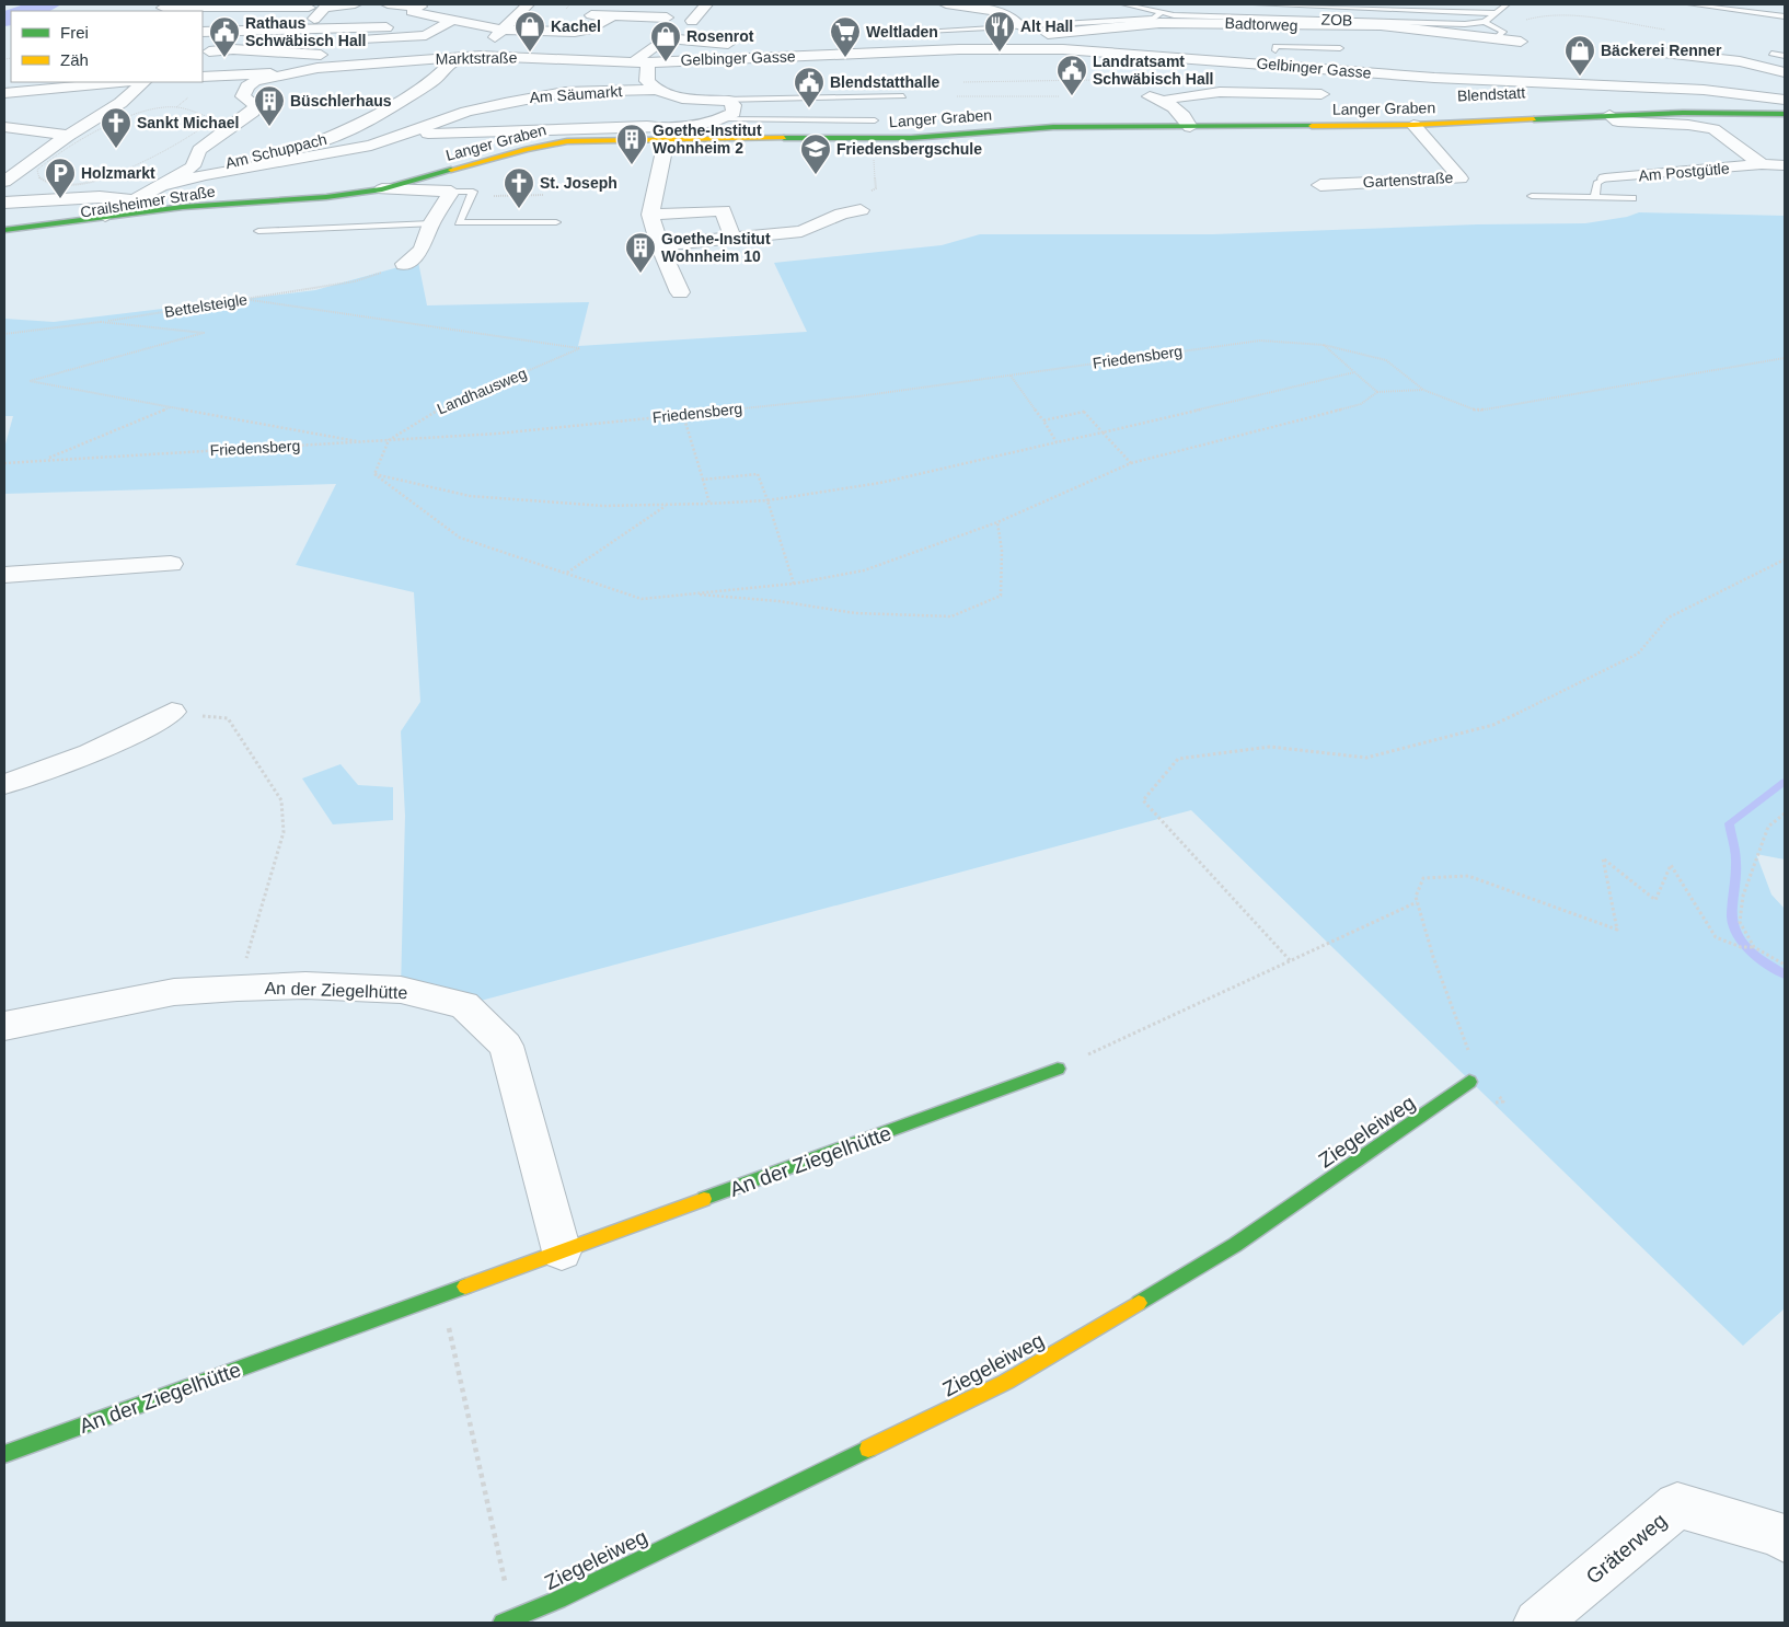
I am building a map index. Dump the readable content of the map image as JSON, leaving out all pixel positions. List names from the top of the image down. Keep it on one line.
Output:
{"streets":{"main road":["Langer Graben","Crailsheimer Straße","An der Ziegelhütte","Ziegeleiweg"],"street":["Badtorweg","Marktstraße","Gelbinger Gasse","Am Säumarkt","Blendstatt","Am Schuppach","Am Postgütle","Gartenstraße","Gräterweg"],"lane":["ZOB"],"path":["Bettelsteigle","Friedensberg","Landhausweg"]},"crossings":[["ZOB","Badtorweg"],["Badtorweg","Gelbinger Gasse"],["Marktstraße","Gelbinger Gasse"],["Marktstraße","Am Säumarkt"],["Marktstraße","Am Schuppach"],["Gelbinger Gasse","Am Säumarkt"],["Gelbinger Gasse","Blendstatt"],["Am Säumarkt","Am Schuppach"],["Langer Graben","Am Postgütle"],["Langer Graben","Gartenstraße"],["Langer Graben","Crailsheimer Straße"],["Bettelsteigle","Landhausweg"],["Friedensberg","Landhausweg"]],"places":{"shop":["Kachel","Rosenrot","Bäckerei Renner"],"restaurant":["Alt Hall"],"public building":["Rathaus Schwäbisch Hall","Landratsamt Schwäbisch Hall","Blendstatthalle"],"supermarket":["Weltladen"],"building":["Büschlerhaus","Goethe-Institut Wohnheim 2","Goethe-Institut Wohnheim 10"],"church":["Sankt Michael","St. Joseph"],"school or university":["Friedensbergschule"],"parking":["Holzmarkt"]},"legend":["Frei","Zäh"]}
